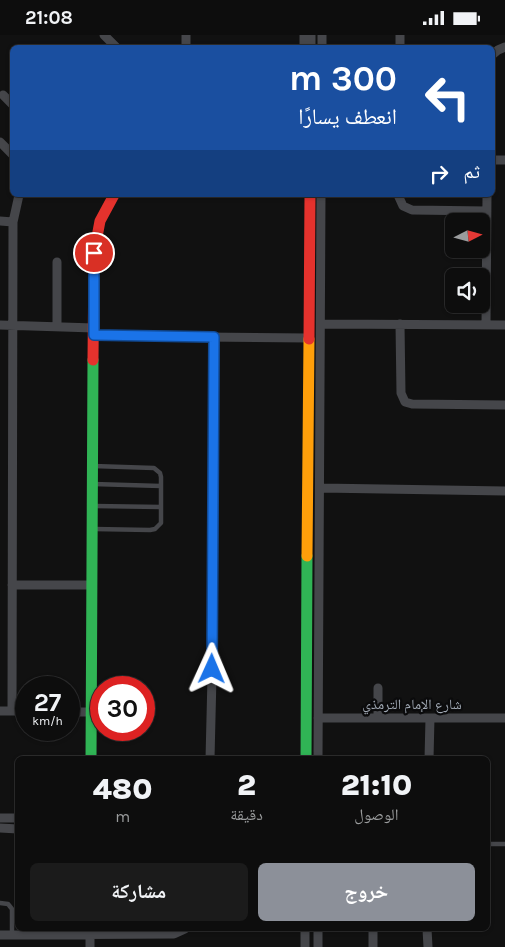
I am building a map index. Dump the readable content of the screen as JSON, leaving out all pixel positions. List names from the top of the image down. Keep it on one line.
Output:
{"streets":{"street":["شارع الإمام الترمذي"]},"north":"right","page":{"status":"21:08","turn":["300 m","انعطف يسارًا"],"then":"ثم","speed":"27 km/h","limit":"30","eta":["21:10","الوصول","2","دقيقة","480","m"],"buttons":["خروج","مشاركة"]}}
